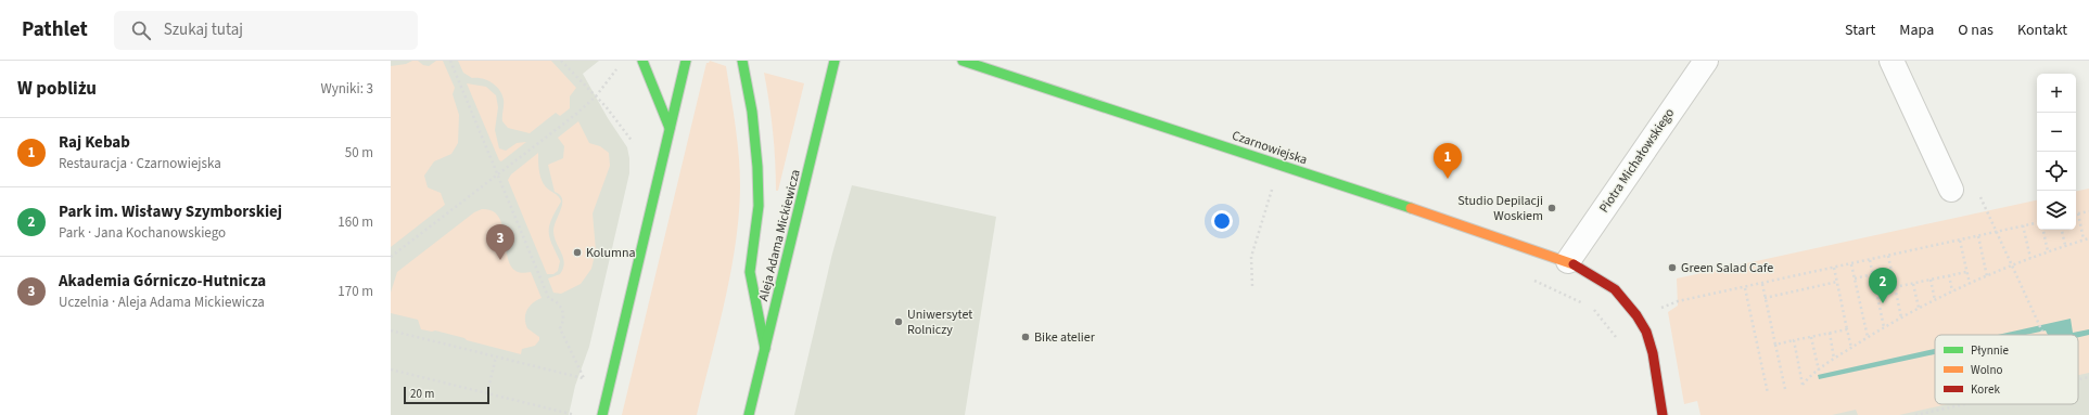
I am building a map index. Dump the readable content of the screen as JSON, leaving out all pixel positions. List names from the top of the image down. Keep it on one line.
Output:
{"streets":{"main road":["Czarnowiejska","Aleja Adama Mickiewicza"],"street":["Piotra Michałowskiego"]},"crossings":[["Czarnowiejska","Piotra Michałowskiego"]],"places":["Studio Depilacji Woskiem","Kolumna","Green Salad Cafe","Uniwersytet Rolniczy","Bike atelier"],"legend":["Płynnie","Wolno","Korek"],"scale_bar":"20 m","page":{"header":"Pathlet","search":"Szukaj tutaj","nav":["Start","Mapa","O nas","Kontakt"],"heading":["W pobliżu","Wyniki: 3"],"map_buttons":["+","−"],"list":[{"mark":"1","name":"Raj Kebab","note":"Restauracja · Czarnowiejska","value":"50 m"},{"mark":"2","name":"Park im. Wisławy Szymborskiej","note":"Park · Jana Kochanowskiego","value":"160 m"},{"mark":"3","name":"Akademia Górniczo-Hutnicza","note":"Uczelnia · Aleja Adama Mickiewicza","value":"170 m"}],"pins":["1","3","2"],"scale":"20 m"}}
